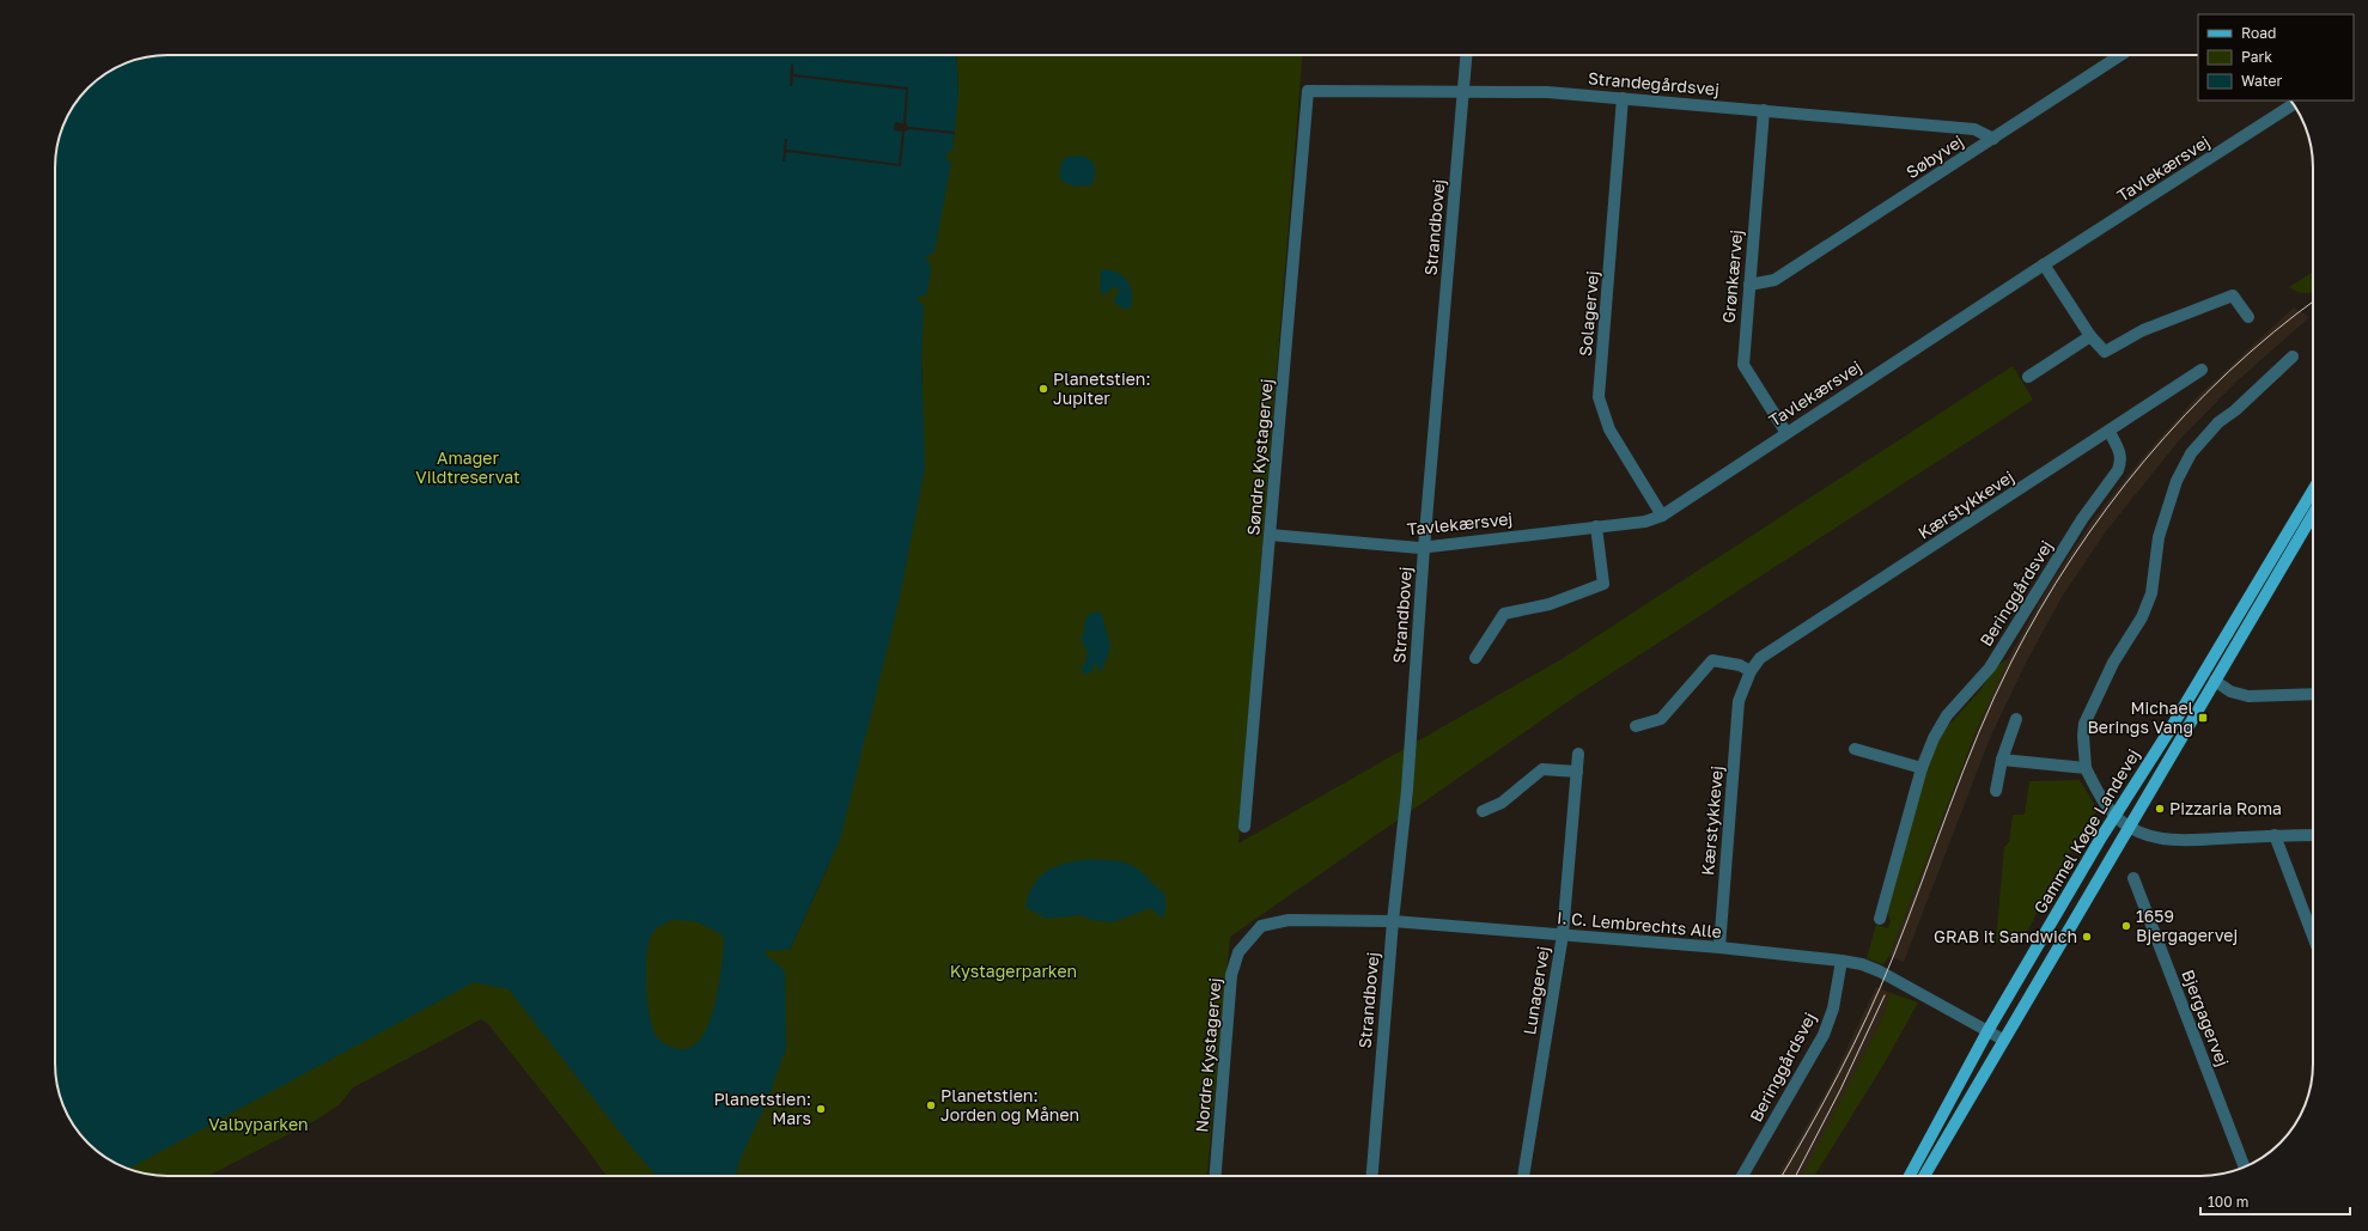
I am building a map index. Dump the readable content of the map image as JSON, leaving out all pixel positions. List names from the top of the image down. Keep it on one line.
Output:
{"streets":{"main road":["Gammel Køge Landevej"],"street":["Strandegårdsvej","Søbyvej","Tavlekærsvej","Strandbovej","Grønkærvej","Solagervej","Søndre Kystagervej","Kærstykkevej","Beringgårdsvej","I. C. Lembrechts Alle","Lunagervej","Bjergagervej","Nordre Kystagervej"]},"crossings":[["Strandegårdsvej","Søbyvej"],["Strandegårdsvej","Strandbovej"],["Strandegårdsvej","Grønkærvej"],["Strandegårdsvej","Solagervej"],["Strandegårdsvej","Søndre Kystagervej"],["Søbyvej","Grønkærvej"],["Tavlekærsvej","Strandbovej"],["Tavlekærsvej","Grønkærvej"],["Tavlekærsvej","Solagervej"],["Tavlekærsvej","Søndre Kystagervej"],["Strandbovej","I. C. Lembrechts Alle"],["Strandbovej","Nordre Kystagervej"],["Kærstykkevej","Beringgårdsvej"],["Kærstykkevej","I. C. Lembrechts Alle"],["Beringgårdsvej","I. C. Lembrechts Alle"],["Gammel Køge Landevej","I. C. Lembrechts Alle"],["I. C. Lembrechts Alle","Lunagervej"],["I. C. Lembrechts Alle","Nordre Kystagervej"]],"parks":["Amager Vildtreservat","Kystagerparken","Valbyparken"],"places":{"other":["Planetstien: Jupiter","Pizzaria Roma","1659 Bjergagervej","GRAB it Sandwich","Planetstien: Jorden og Månen","Planetstien: Mars"],"transit":["Michael Berings Vang"]},"legend":["Road","Park","Water"],"scale_bar":"100 m"}
